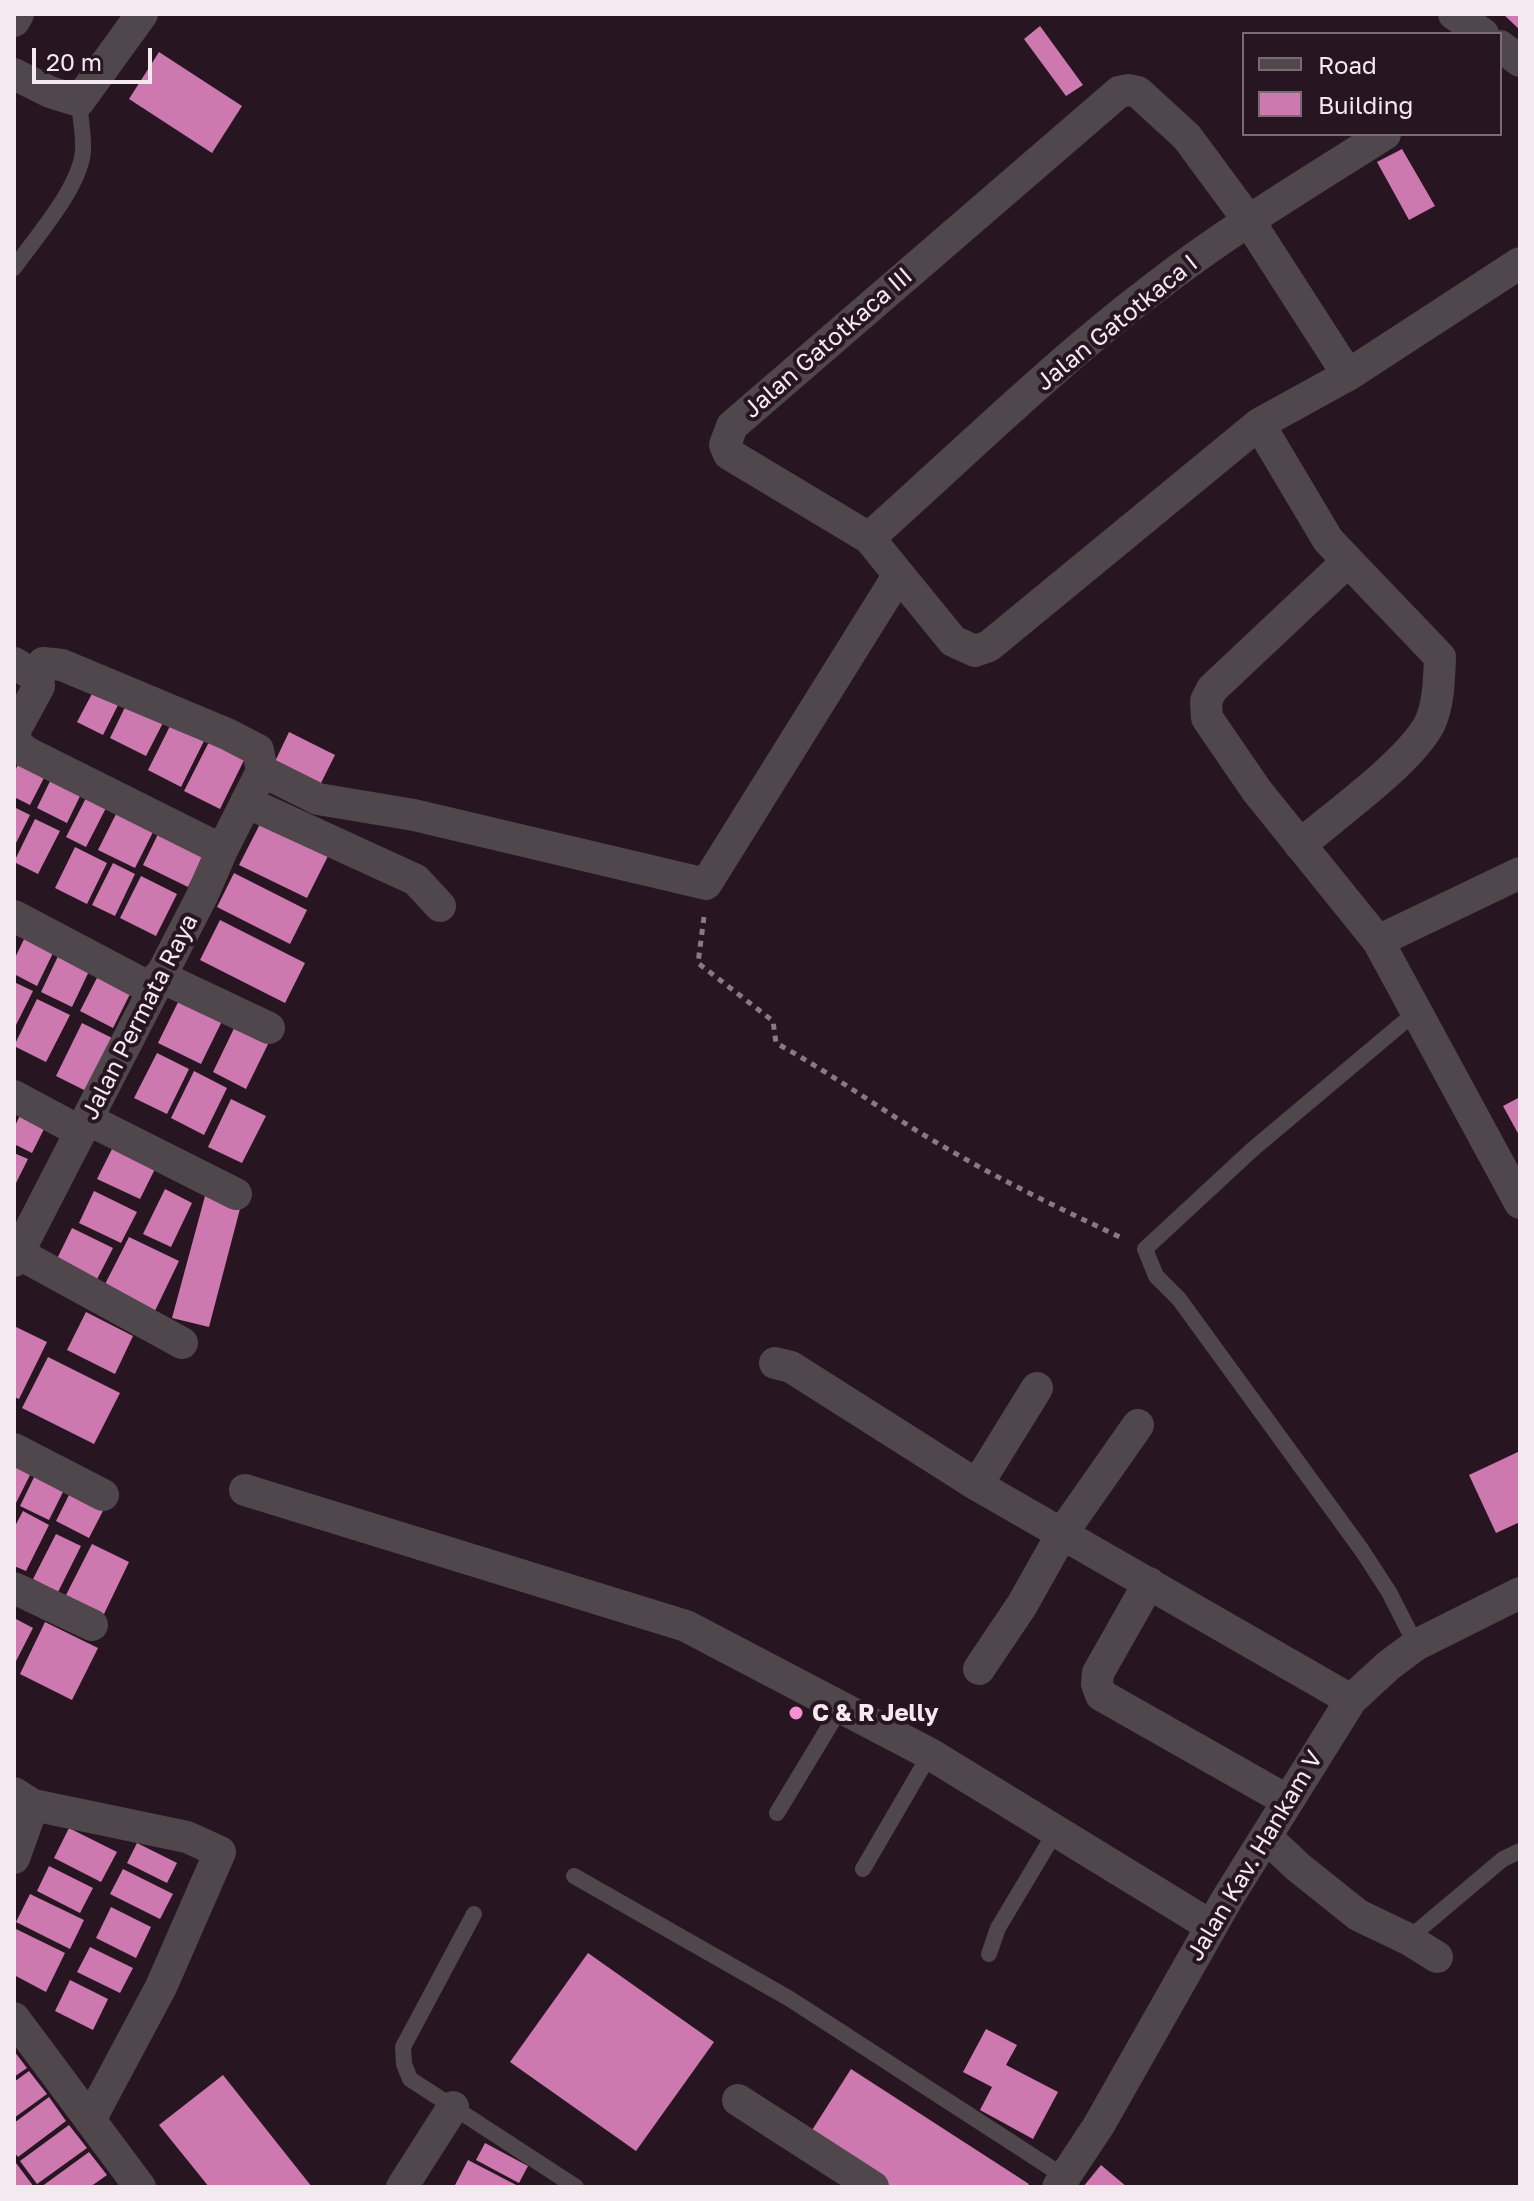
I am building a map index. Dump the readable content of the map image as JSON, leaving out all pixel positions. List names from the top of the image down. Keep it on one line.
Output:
{"streets":{"street":["Jalan Gatotkaca I","Jalan Gatotkaca III","Jalan Permata Raya","Jalan Kav. Hankam V"]},"crossings":[["Jalan Gatotkaca I","Jalan Gatotkaca III"]],"places":["C & R Jelly"],"legend":["Road","Building"],"scale_bar":"20 m"}
